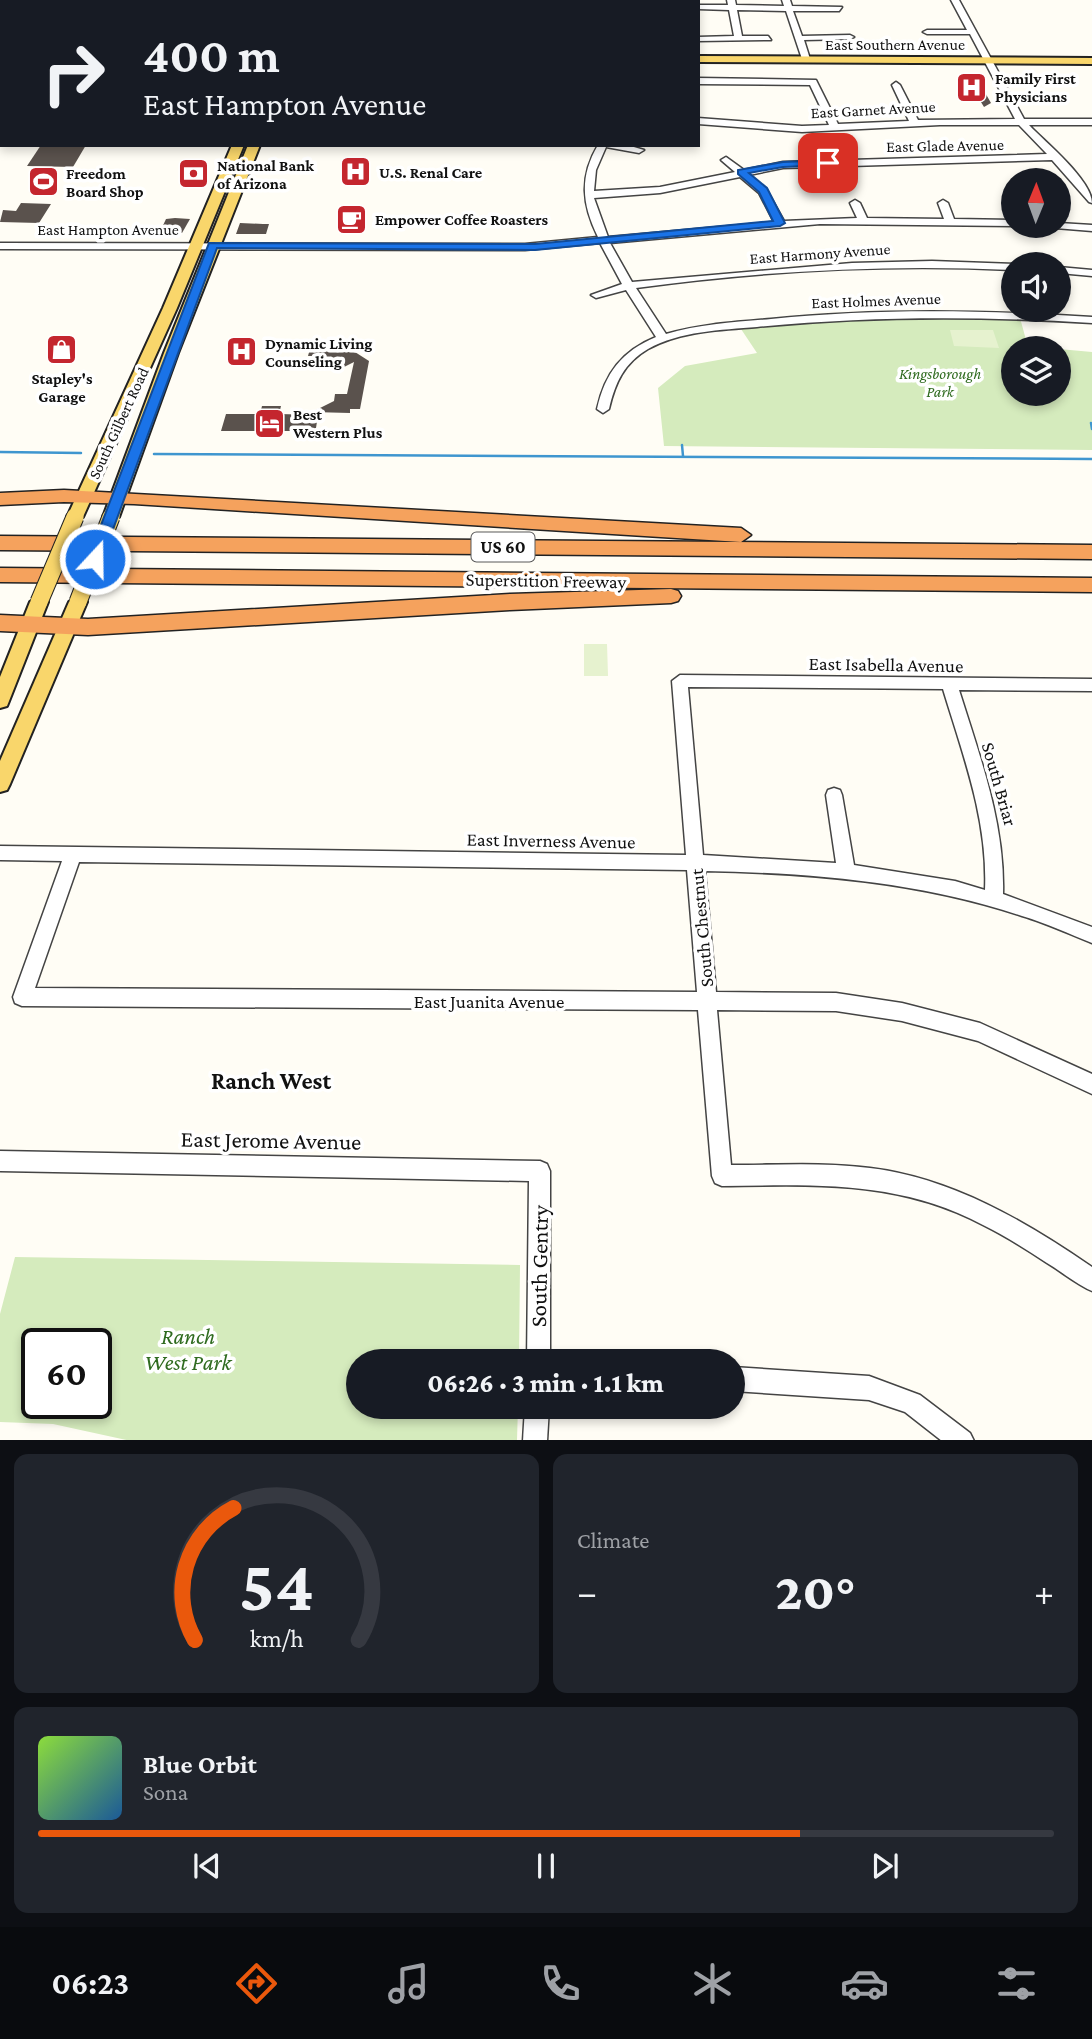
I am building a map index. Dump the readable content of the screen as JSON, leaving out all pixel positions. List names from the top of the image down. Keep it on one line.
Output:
{"streets":{"highway":["US 60","Superstition Freeway"],"main road":["East Southern Avenue","South Gilbert Road"],"street":["East Garnet Avenue","East Glade Avenue","East Hampton Avenue","East Harmony Avenue","East Holmes Avenue","East Isabella Avenue","South Briar","East Inverness Avenue","South Chestnut","East Juanita Avenue","East Jerome Avenue","South Gentry"]},"crossings":[["East Hampton Avenue","South Gilbert Road"],["East Isabella Avenue","South Briar"],["East Isabella Avenue","South Chestnut"],["South Briar","East Inverness Avenue"],["East Inverness Avenue","South Chestnut"],["East Inverness Avenue","East Juanita Avenue"],["South Chestnut","East Juanita Avenue"],["East Jerome Avenue","South Gentry"]],"districts":["Ranch West"],"parks":["Kingsborough Park","Ranch West Park"],"places":{"hospital":["Family First Physicians","U.S. Renal Care","Dynamic Living Counseling"],"bank":["National Bank of Arizona"],"sports":["Freedom Board Shop"],"cafe":["Empower Coffee Roasters"],"shop":["Stapley's Garage"],"hotel":["Best Western Plus"]},"north":"top","page":{"turn":["400 m","East Hampton Avenue"],"limit":"60","trip":"06:26 · 3 min · 1.1 km","tile":"Climate","heat":["−","20°","+"],"song":["Blue Orbit","Sona"],"tabs":"06:23","gauge":["54","km/h"]}}
